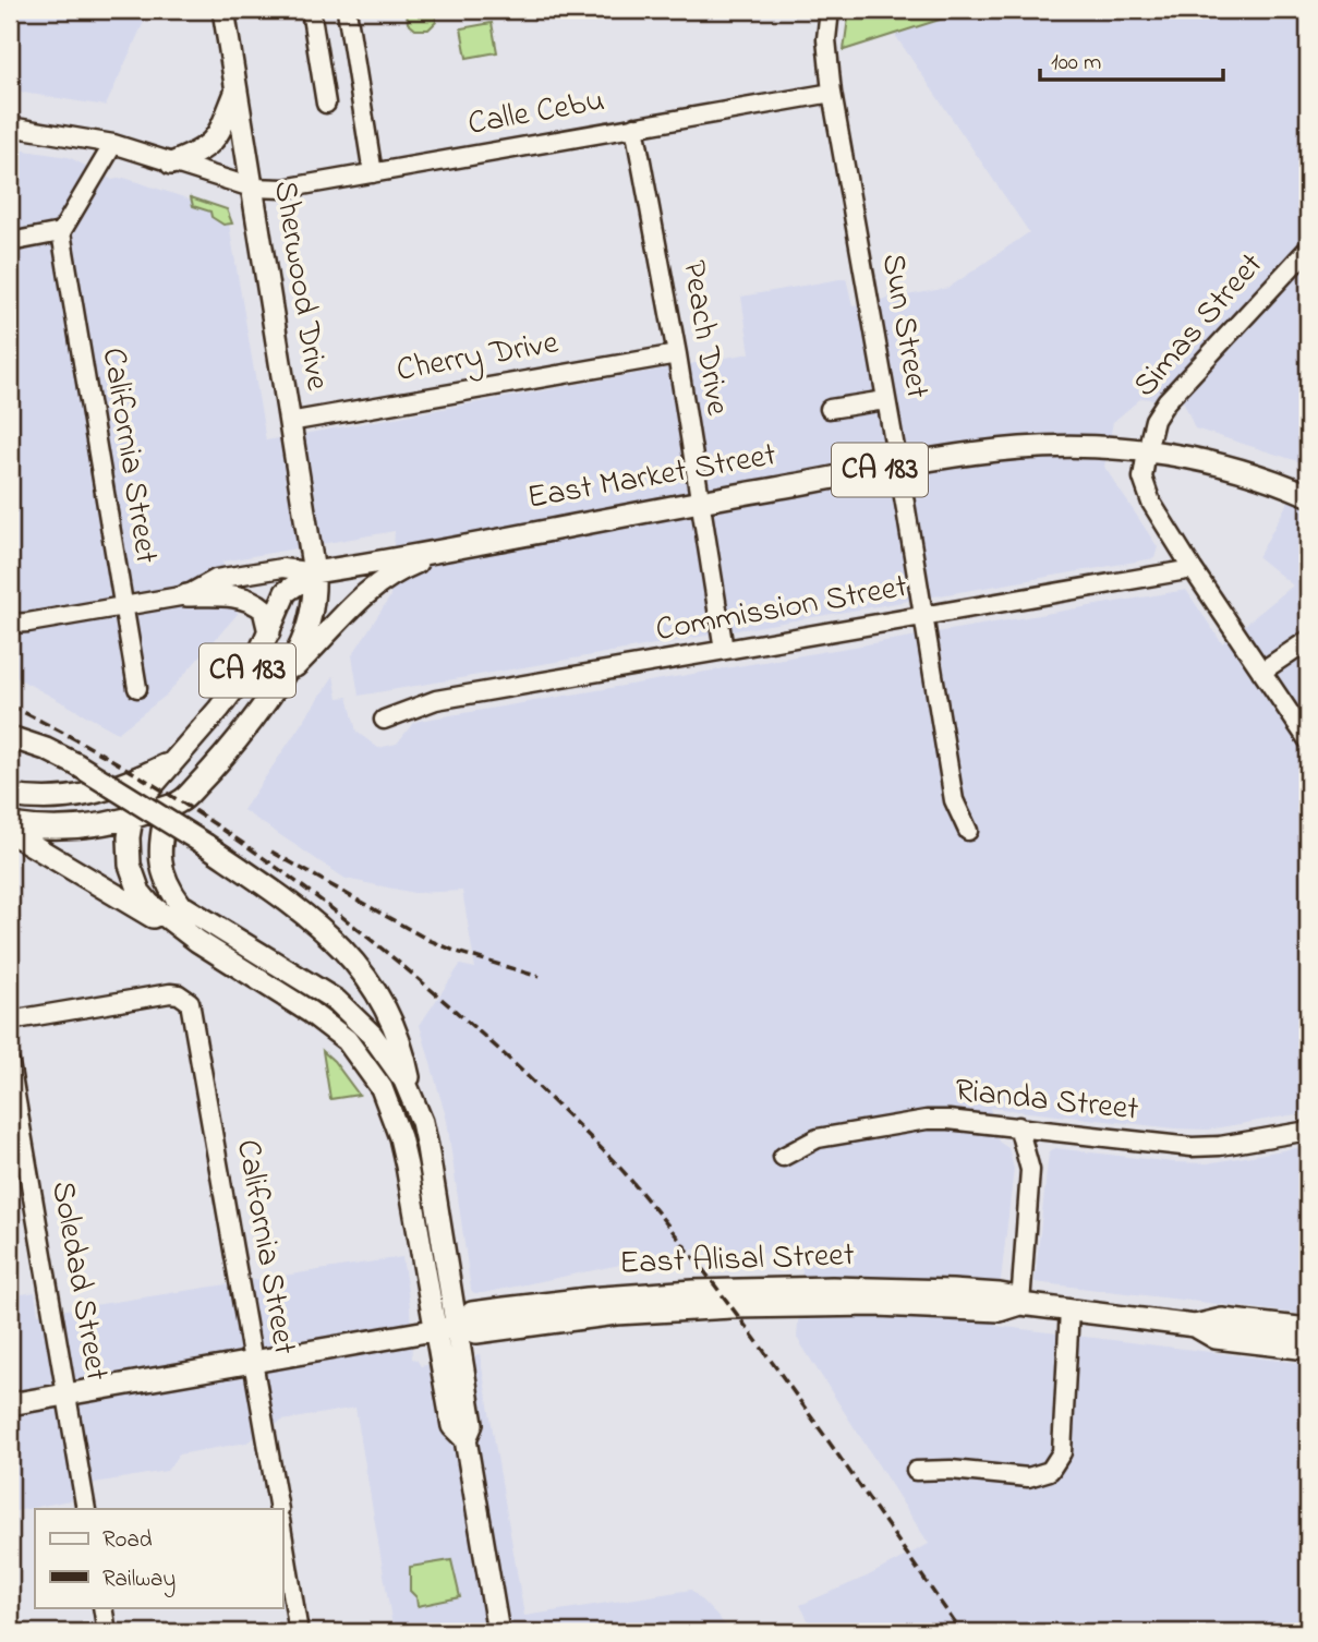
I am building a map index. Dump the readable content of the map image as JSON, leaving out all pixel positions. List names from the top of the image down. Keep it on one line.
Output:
{"streets":{"main road":["Sherwood Drive","CA 183","East Market Street","East Alisal Street"],"street":["Calle Cebu","Sun Street","Simas Street","Peach Drive","Cherry Drive","California Street","Commission Street","Rianda Street","Soledad Street"]},"crossings":[["Calle Cebu","Sherwood Drive"],["Calle Cebu","Sun Street"],["Calle Cebu","Peach Drive"],["Sherwood Drive","Cherry Drive"],["Sherwood Drive","CA 183"],["Sherwood Drive","East Market Street"],["Sun Street","East Market Street"],["Sun Street","Commission Street"],["Simas Street","East Market Street"],["Simas Street","Commission Street"],["Peach Drive","Cherry Drive"],["Peach Drive","East Market Street"],["Peach Drive","Commission Street"],["California Street","East Market Street"],["California Street","East Alisal Street"],["CA 183","East Market Street"],["East Alisal Street","Soledad Street"]],"legend":["Road","Railway"],"scale_bar":"100 m"}
